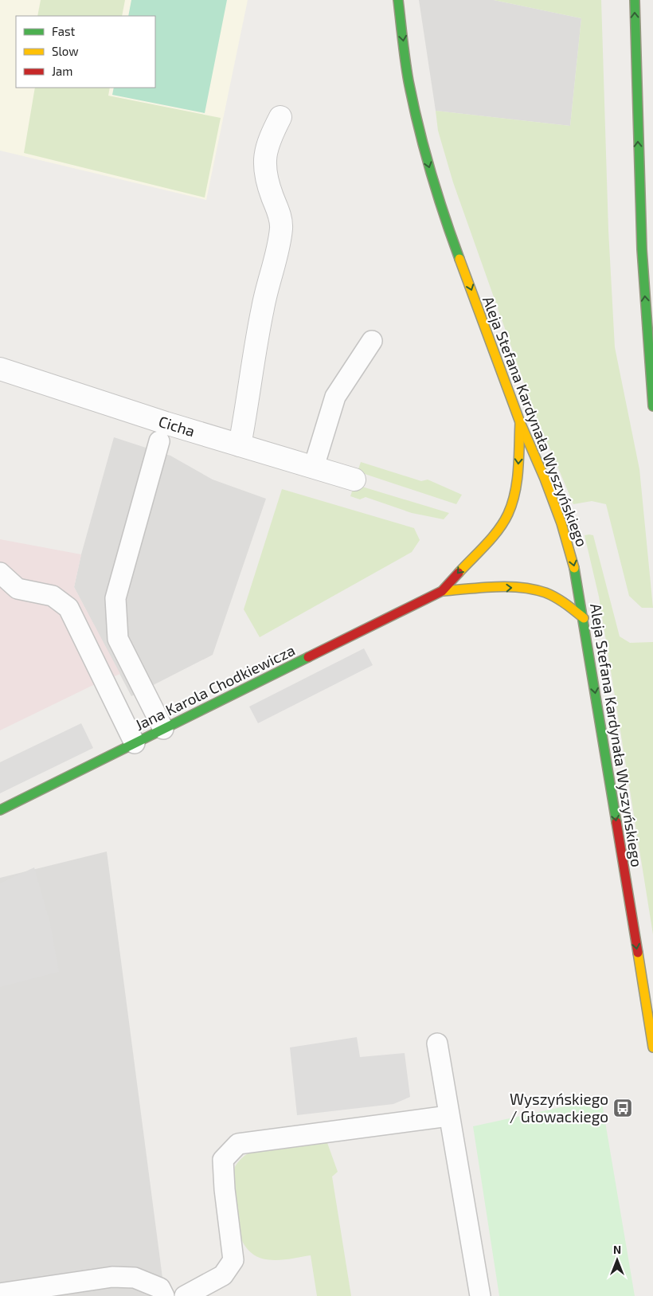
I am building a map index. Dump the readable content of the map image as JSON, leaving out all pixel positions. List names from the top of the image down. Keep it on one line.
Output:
{"streets":{"main road":["Aleja Stefana Kardynała Wyszyńskiego","Jana Karola Chodkiewicza"],"street":["Cicha"]},"crossings":[["Aleja Stefana Kardynała Wyszyńskiego","Jana Karola Chodkiewicza"]],"one_way":["Aleja Stefana Kardynała Wyszyńskiego"],"places":{"bus stop":["Wyszyńskiego / Głowackiego"]},"legend":["Fast","Slow","Jam"],"north":"top"}
